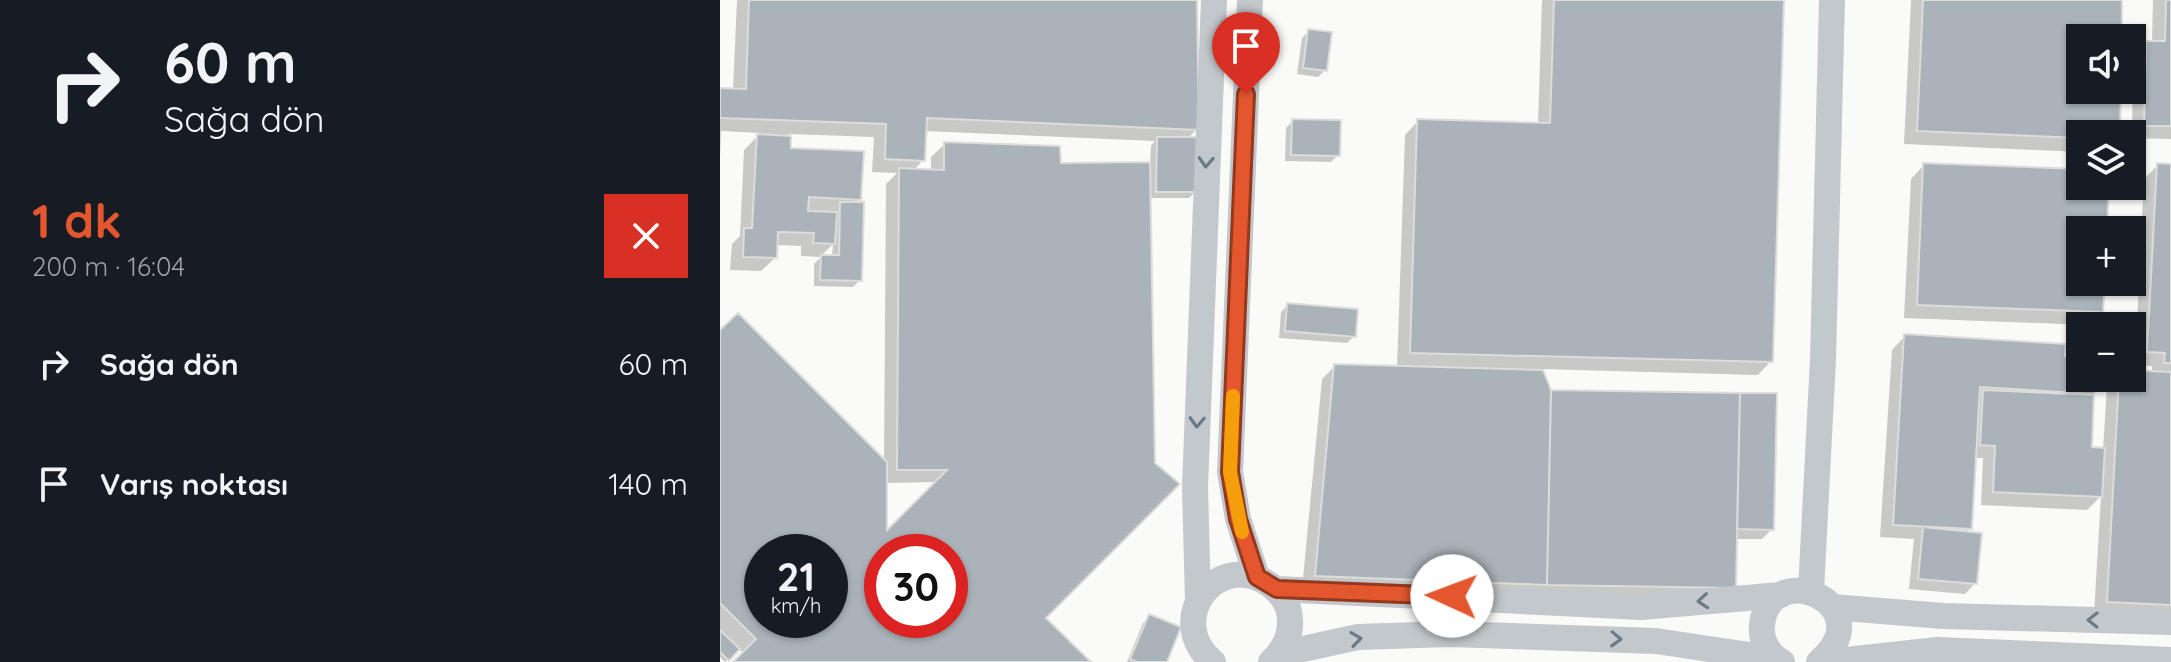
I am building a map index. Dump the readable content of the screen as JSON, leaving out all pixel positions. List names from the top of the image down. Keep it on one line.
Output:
{"page":{"turn":["60 m","Sağa dön"],"map_buttons":["+","−"],"heading":["1 dk","200 m · 16:04"],"list":[{"name":"Sağa dön","value":"60 m"},{"name":"Varış noktası","value":"140 m"}],"speed":"21 km/h","limit":"30"}}
